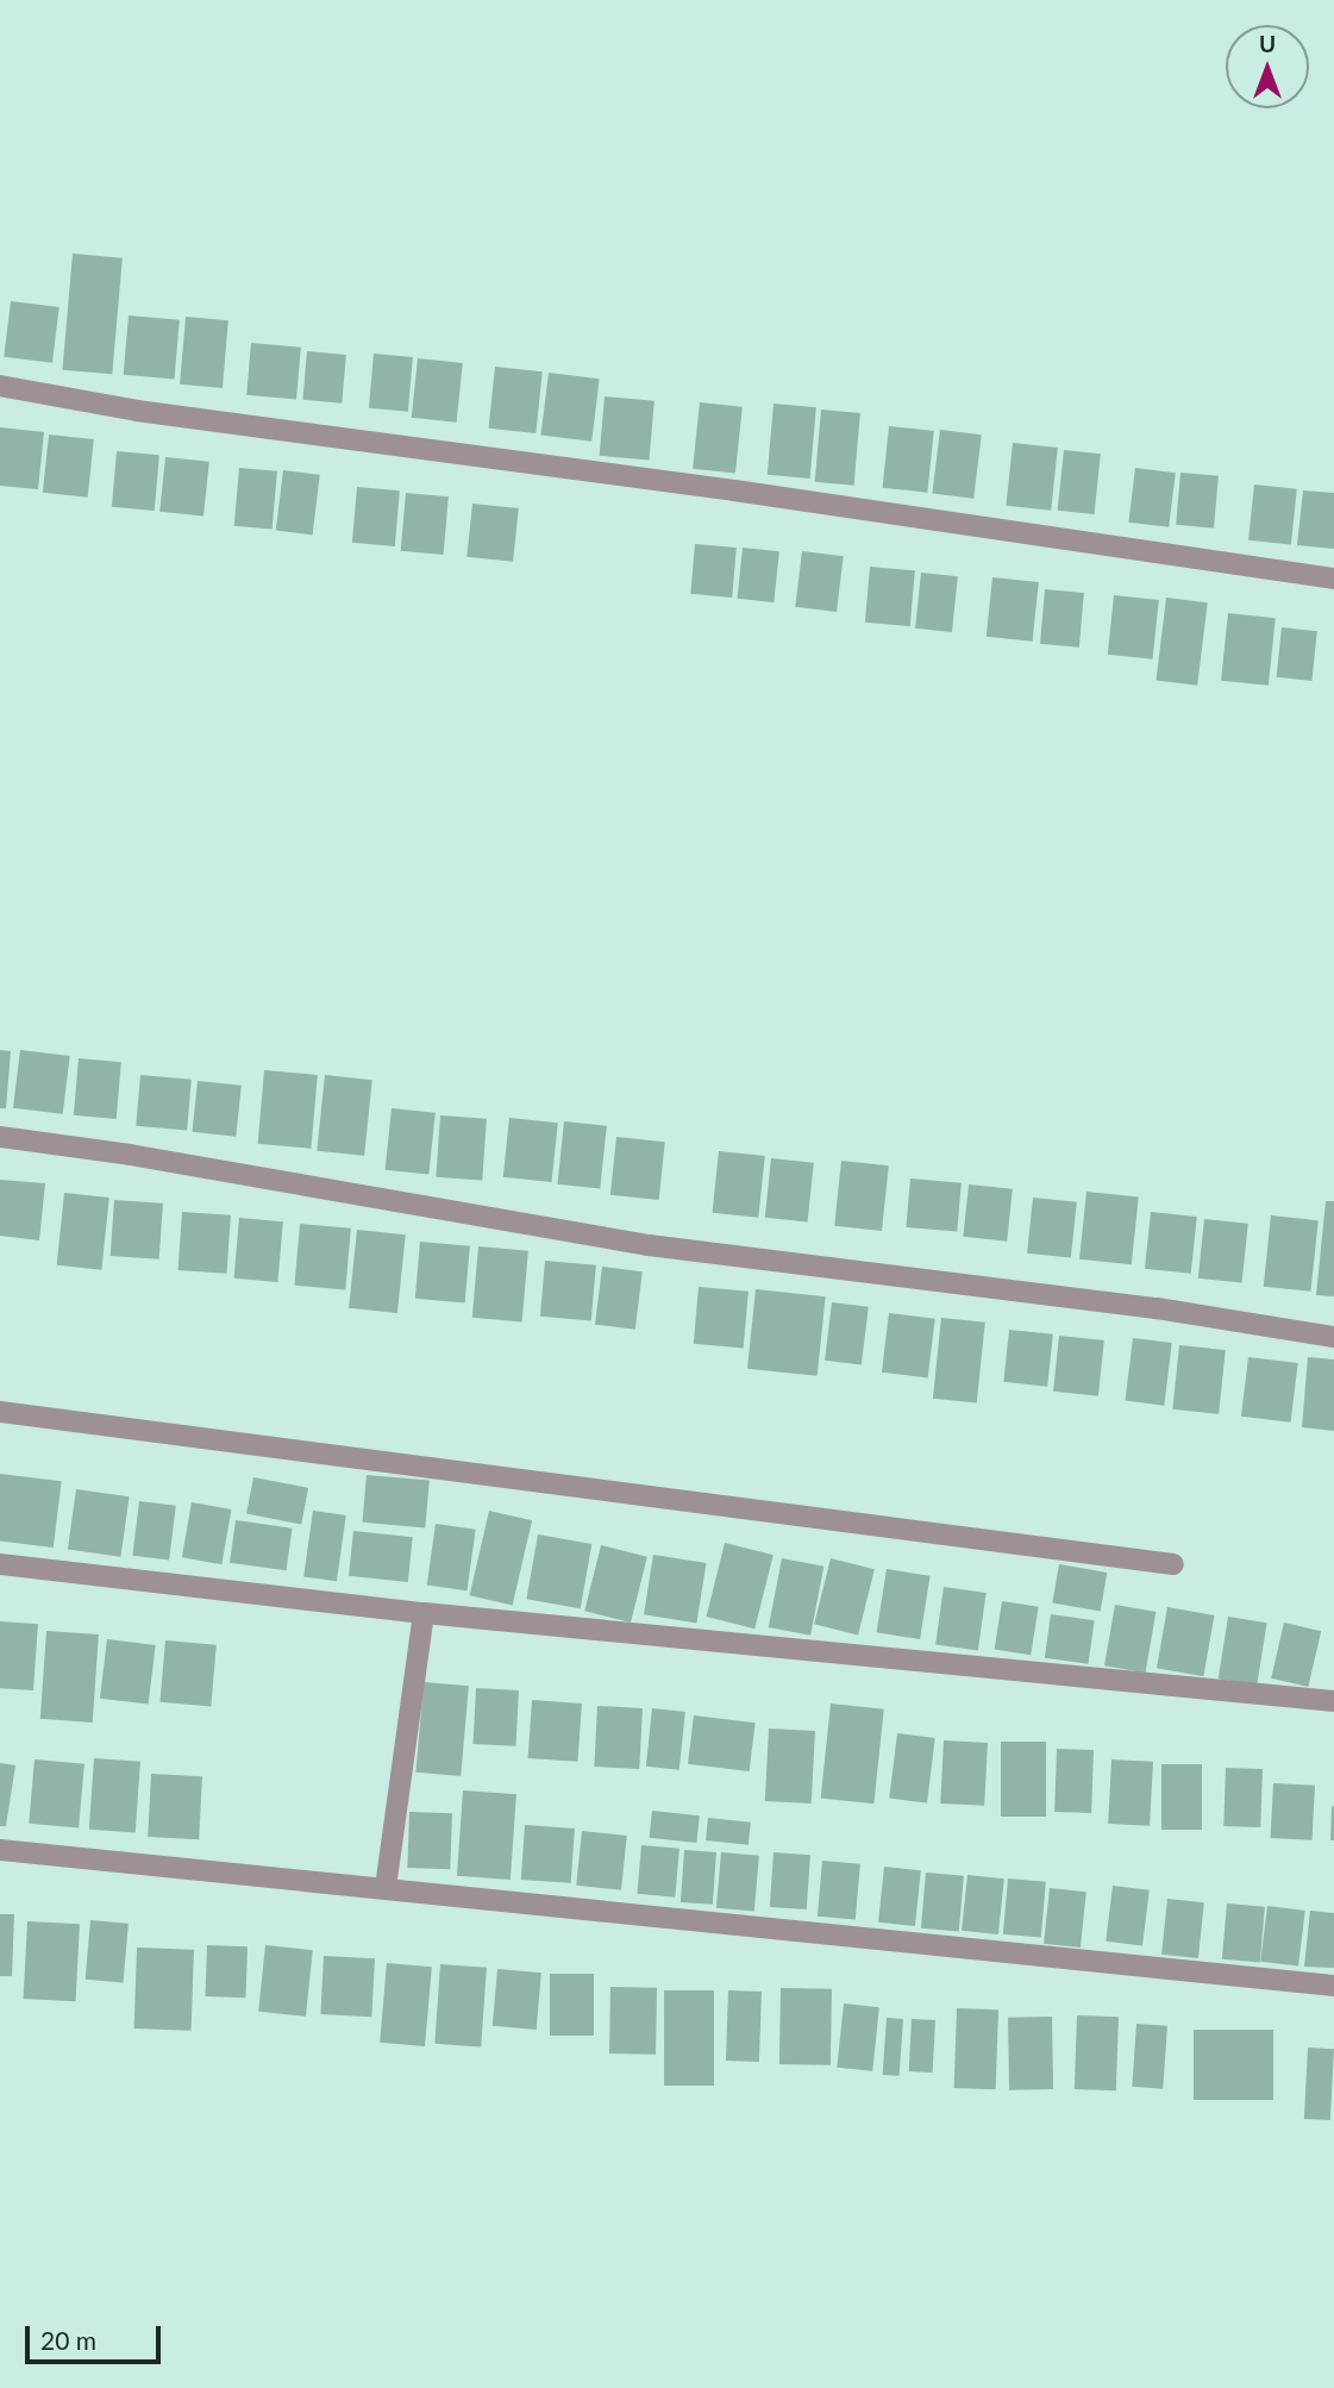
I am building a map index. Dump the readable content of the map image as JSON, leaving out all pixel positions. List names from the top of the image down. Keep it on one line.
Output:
{"scale_bar":"20 m","north":"top"}
